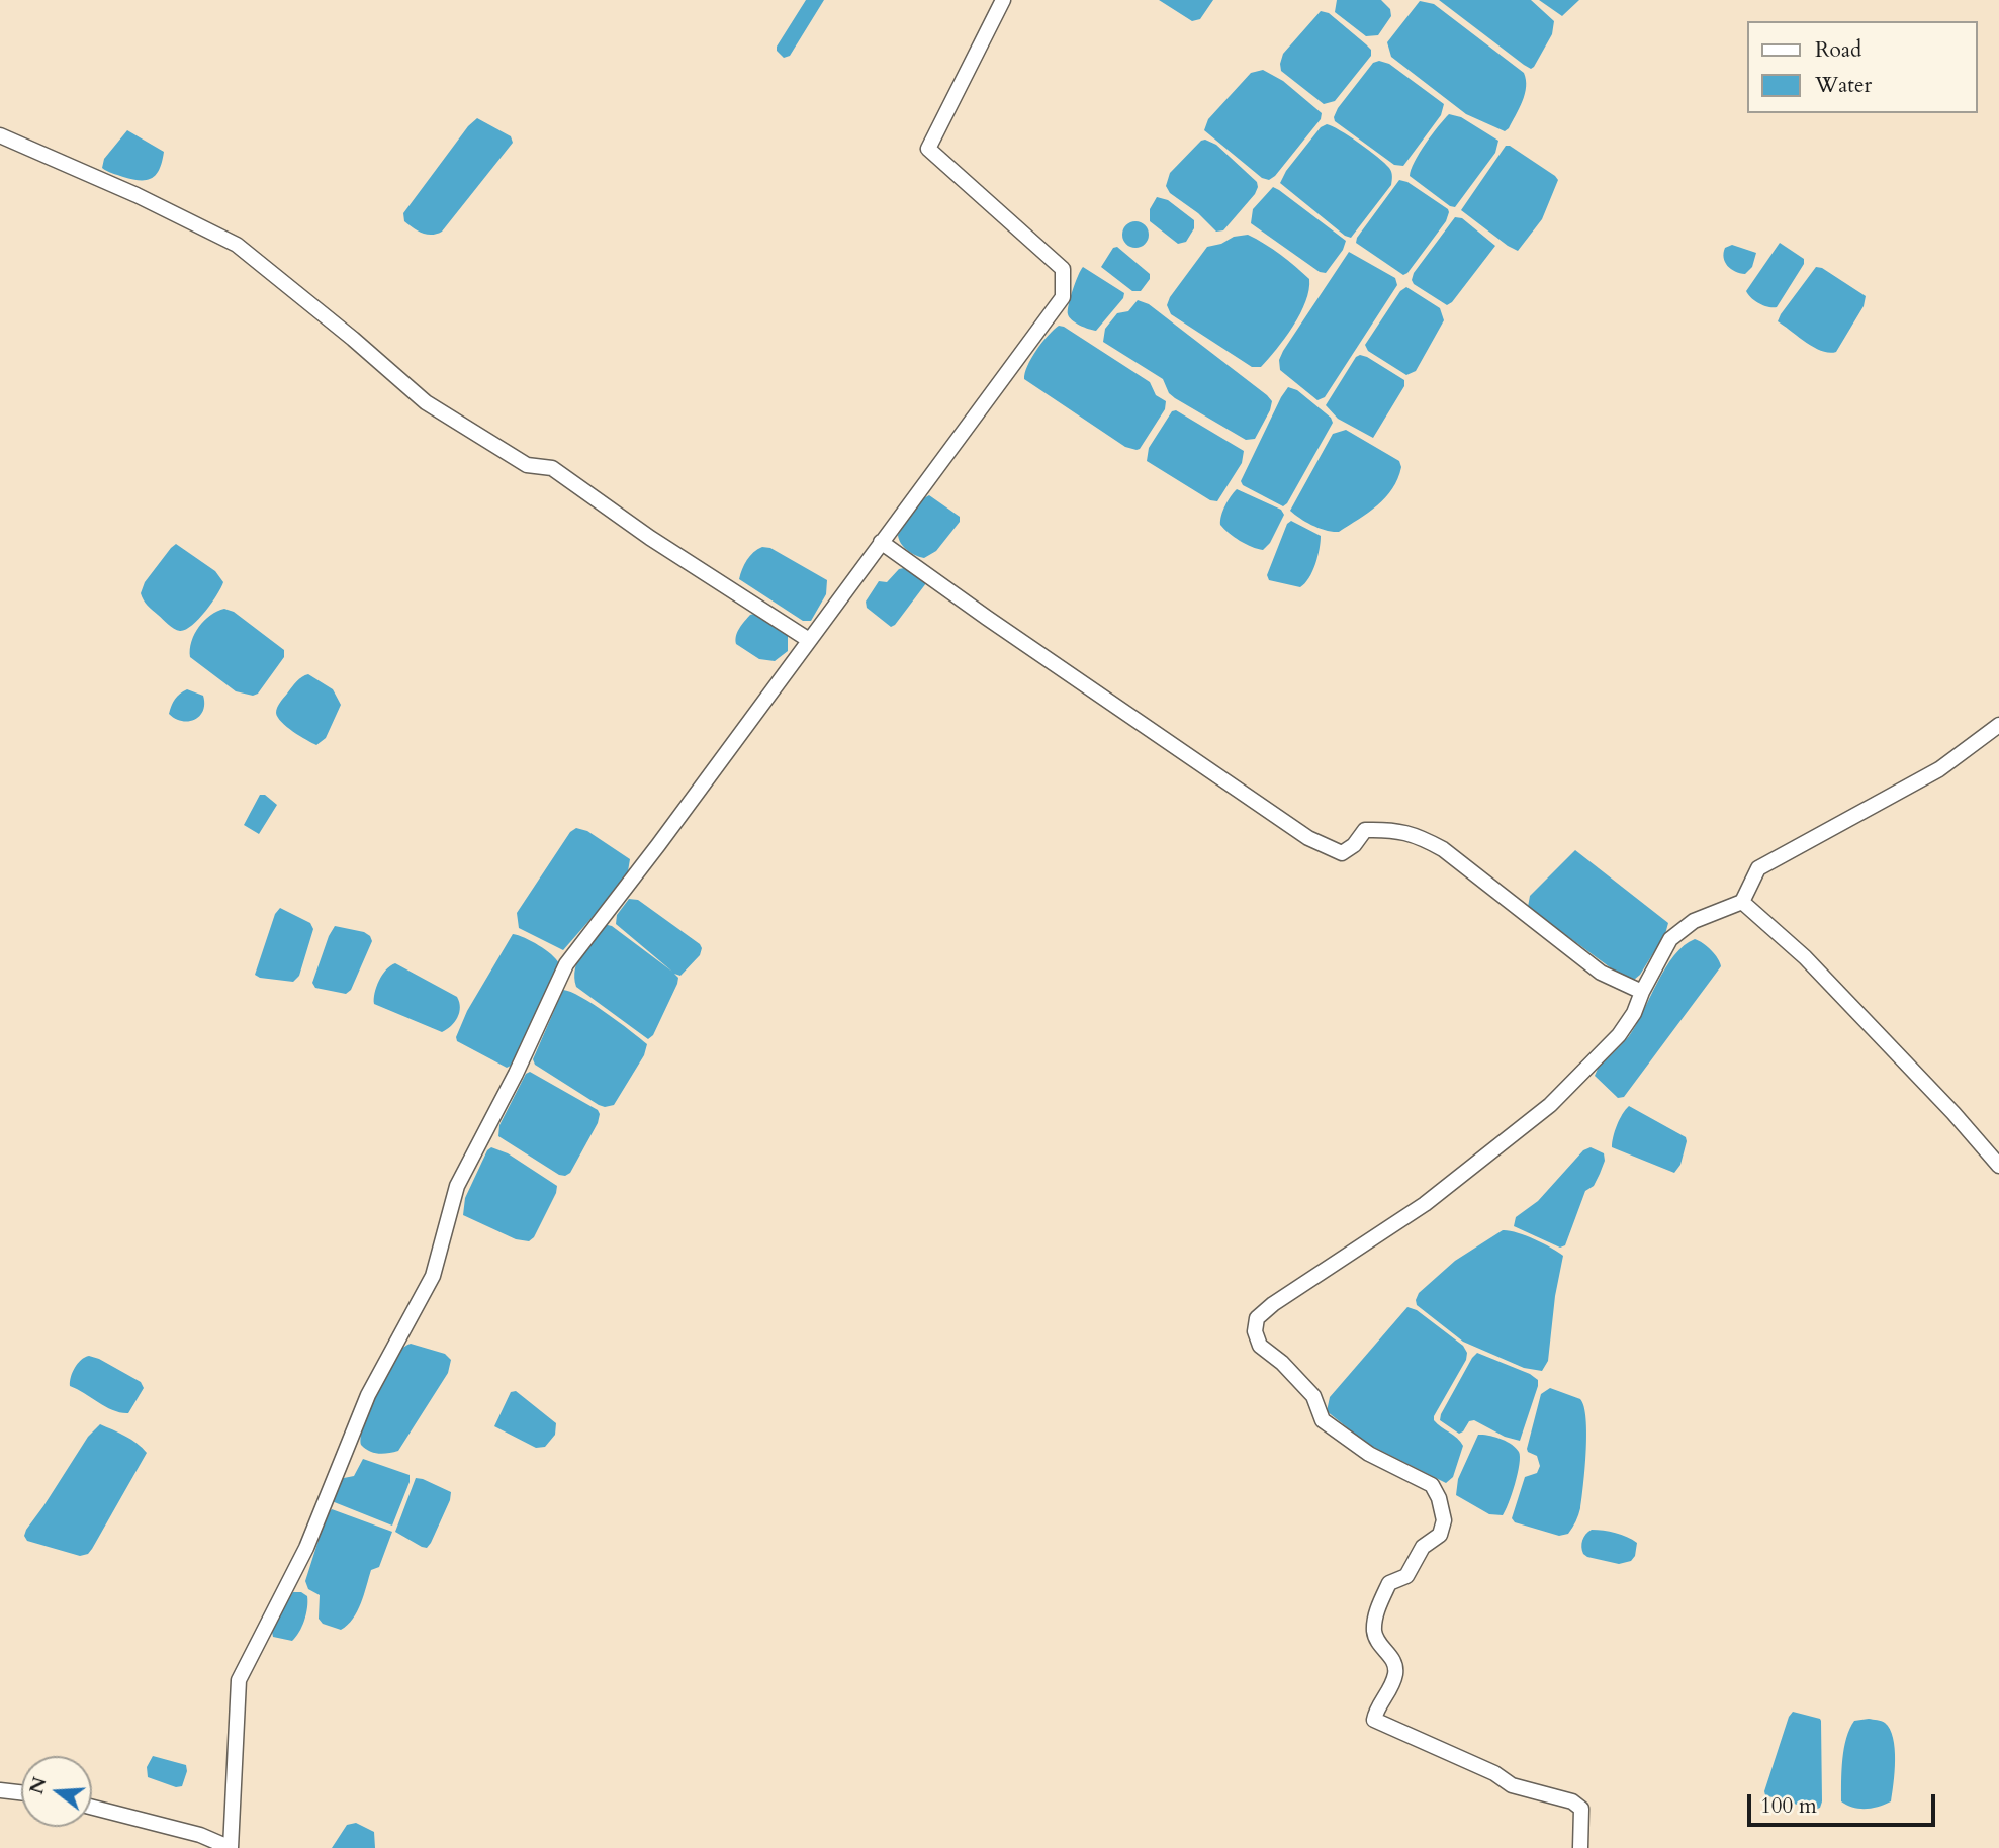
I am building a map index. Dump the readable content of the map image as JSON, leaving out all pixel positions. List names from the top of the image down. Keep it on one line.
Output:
{"legend":["Road","Water"],"scale_bar":"100 m","north":"left"}
